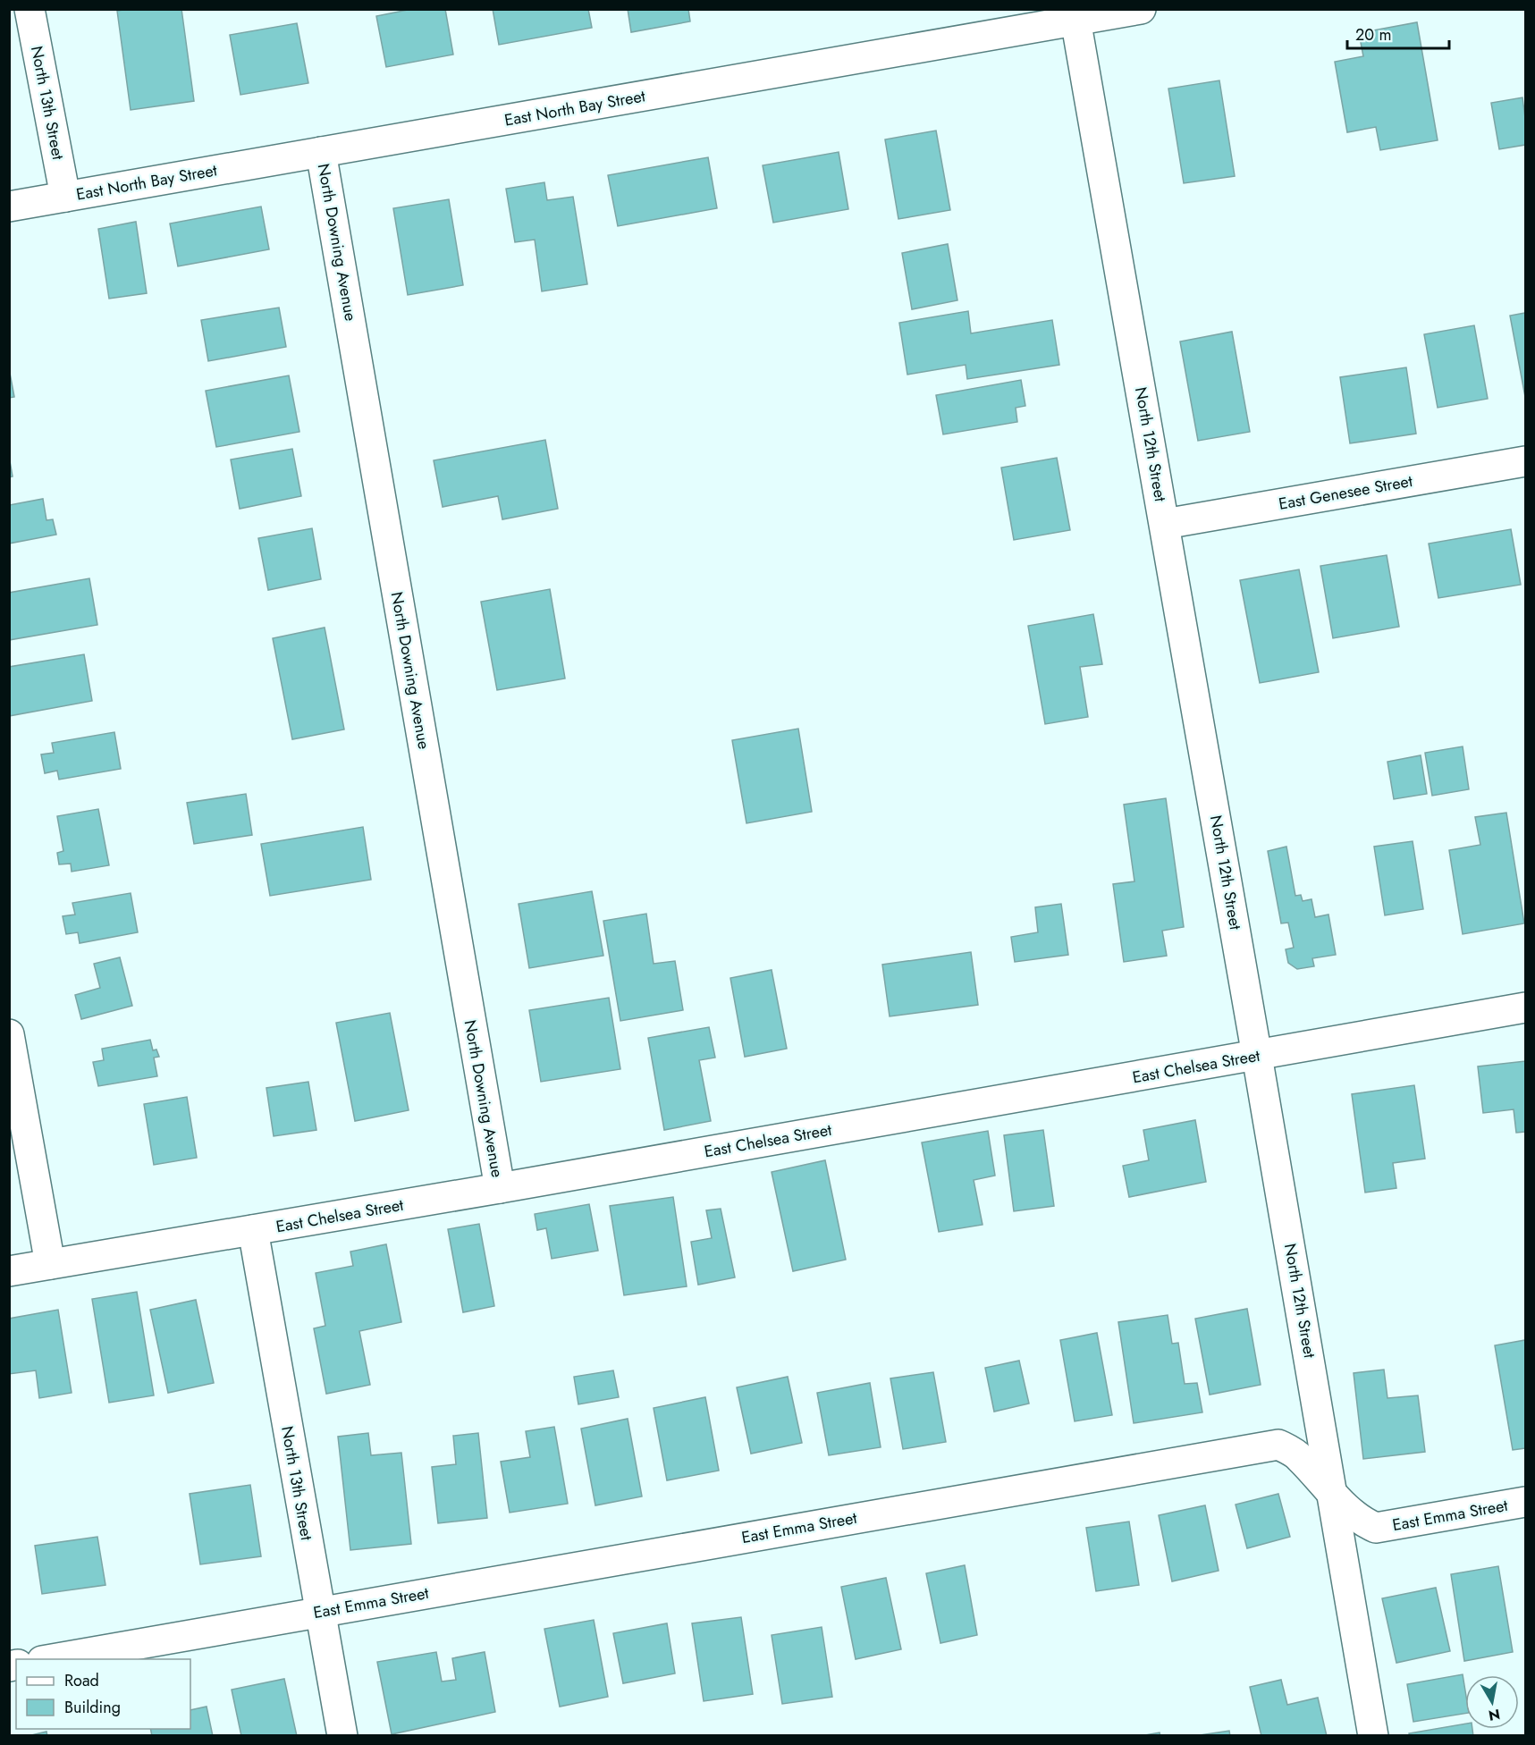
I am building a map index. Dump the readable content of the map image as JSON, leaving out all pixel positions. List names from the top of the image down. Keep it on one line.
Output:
{"streets":{"street":["North 13th Street","East North Bay Street","North Downing Avenue","North 12th Street","East Genesee Street","East Chelsea Street","East Emma Street"]},"crossings":[["North 13th Street","East North Bay Street"],["North 13th Street","East Chelsea Street"],["North 13th Street","East Emma Street"],["East North Bay Street","North Downing Avenue"],["East North Bay Street","North 12th Street"],["North Downing Avenue","East Chelsea Street"],["North 12th Street","East Genesee Street"],["North 12th Street","East Chelsea Street"],["North 12th Street","East Emma Street"]],"legend":["Road","Building"],"scale_bar":"20 m","north":"bottom"}
